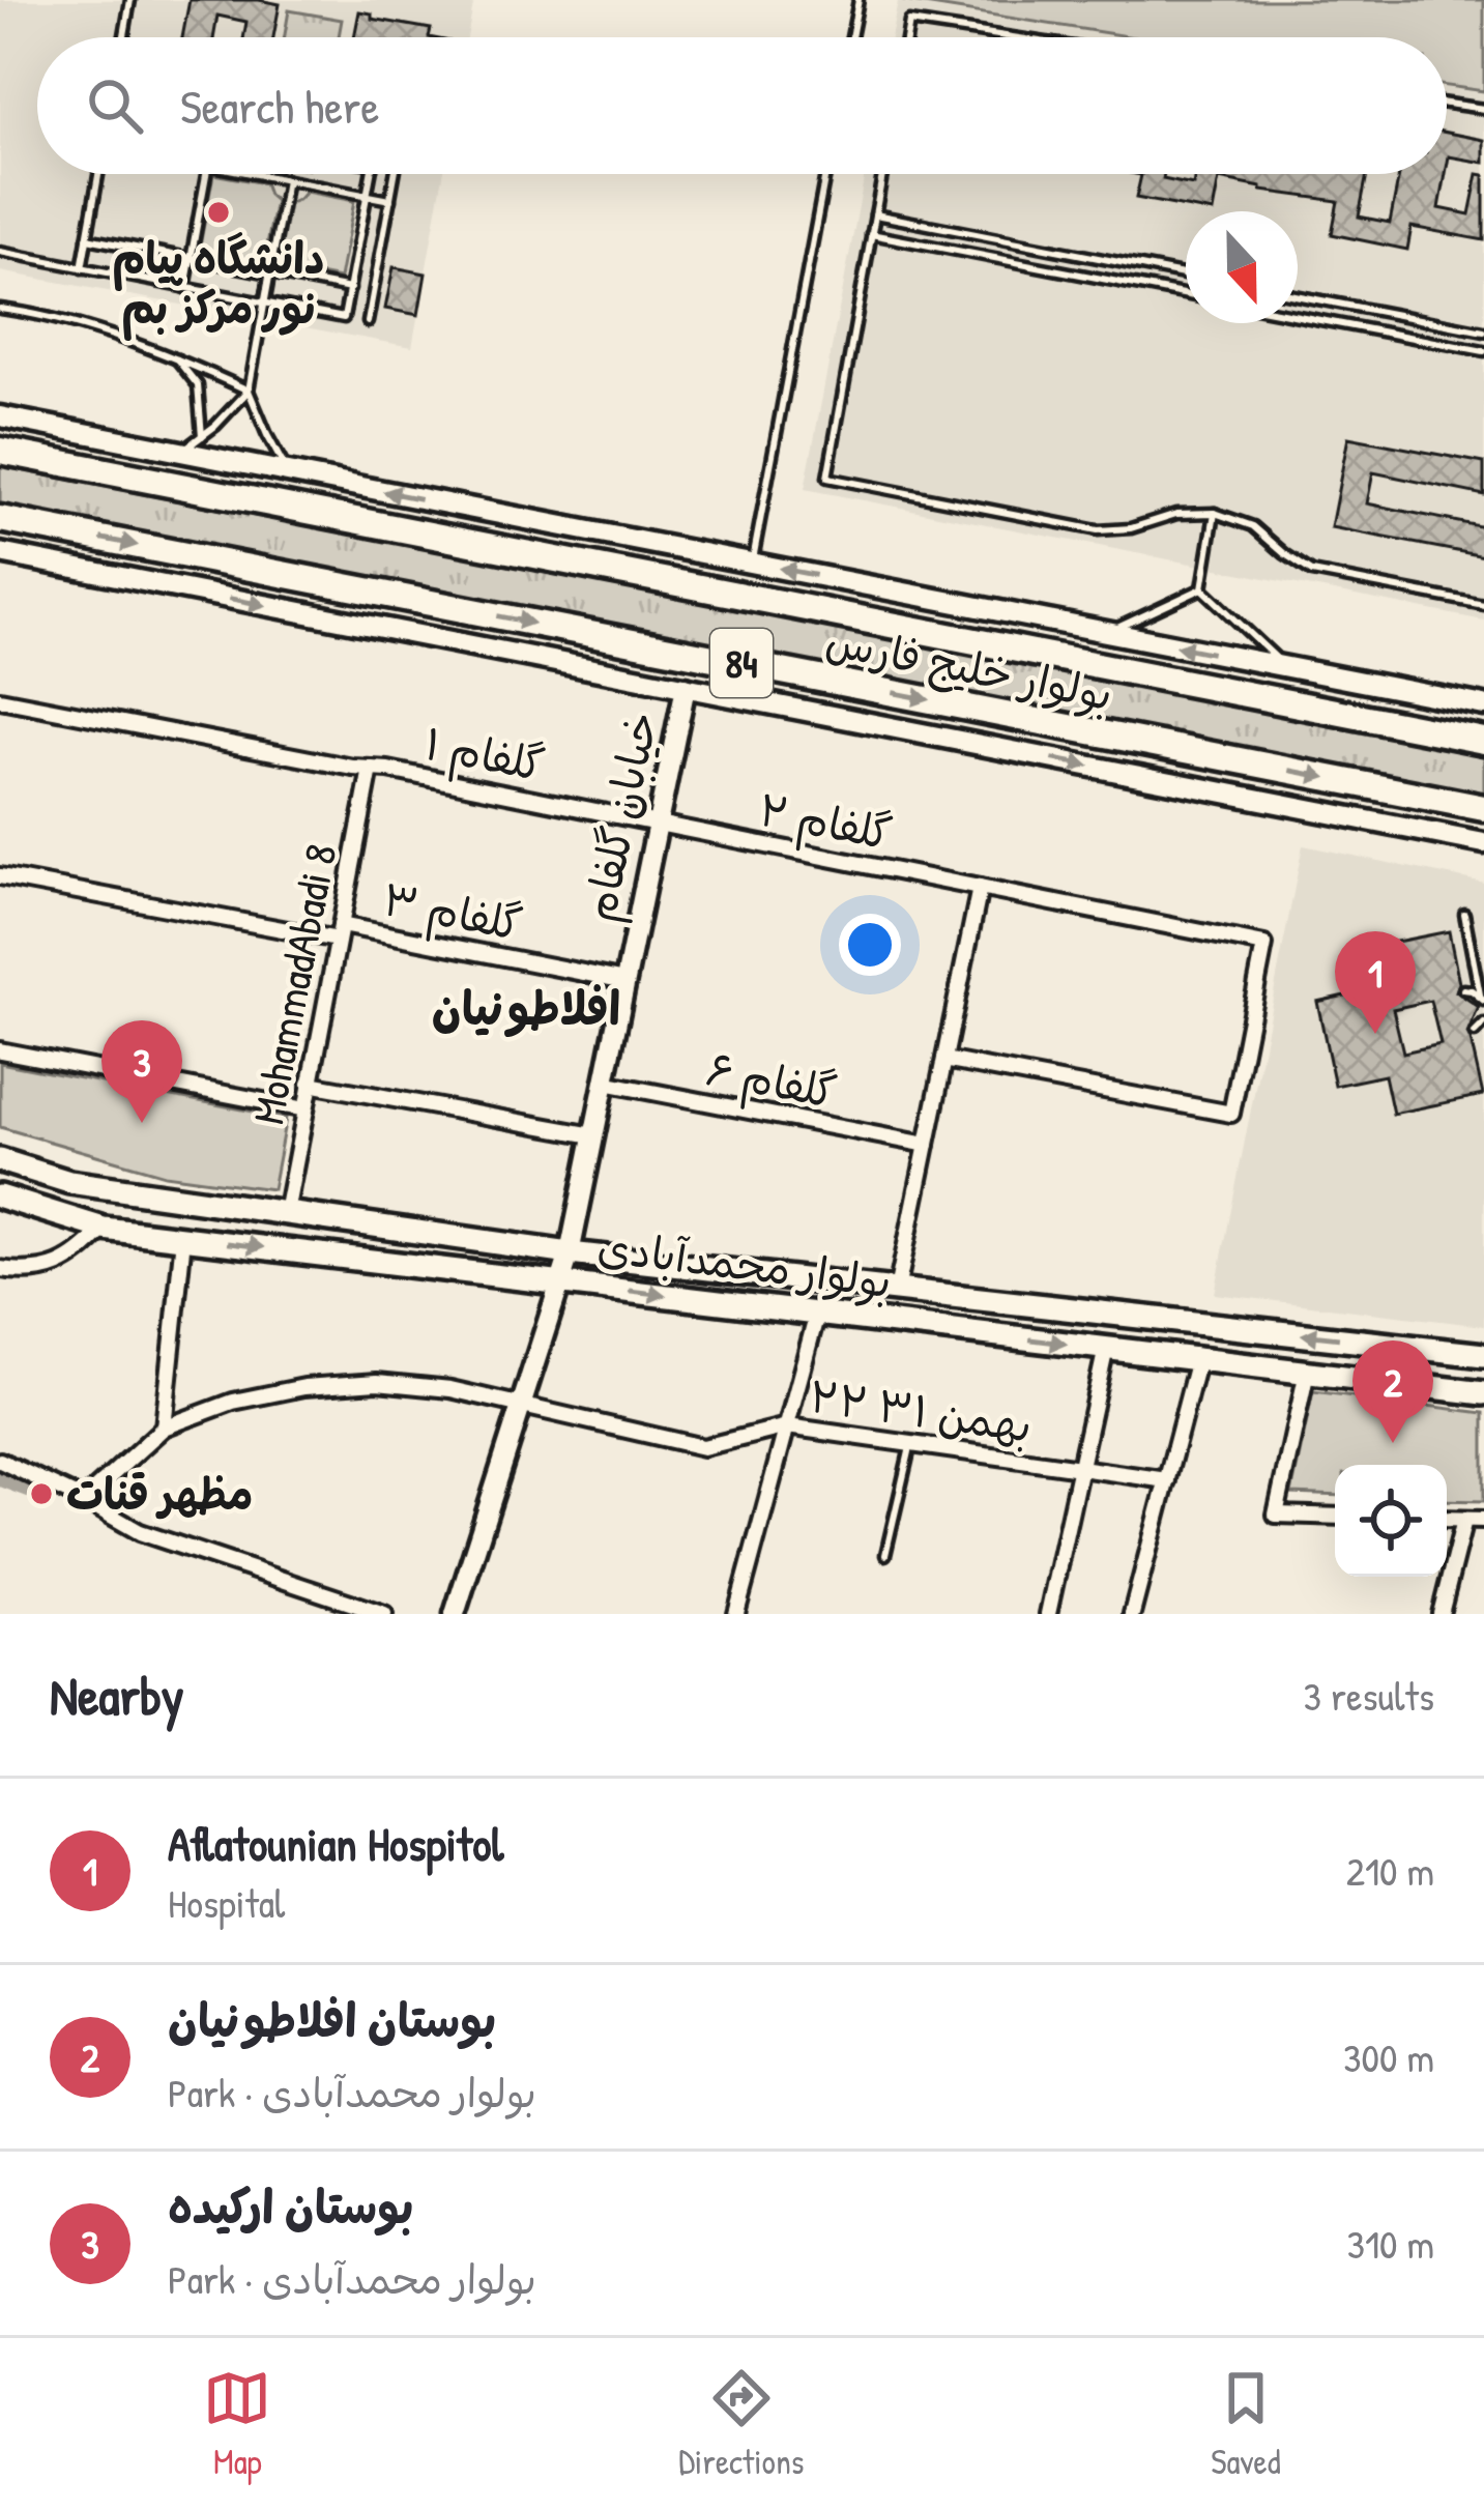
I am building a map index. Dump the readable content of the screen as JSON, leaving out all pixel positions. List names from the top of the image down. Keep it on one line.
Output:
{"streets":{"highway":["84","بولوار خلیج فارس"],"main road":["بولوار محمدآبادی"],"street":["گلفام ۱","خیابان گلفام","گلفام ۲","گلفام ۳","MohammadAbadi 8","گلفام ۶","۲۲ بهمن ۳۱"]},"crossings":[["گلفام ۱","خیابان گلفام"],["گلفام ۱","گلفام ۲"],["گلفام ۱","MohammadAbadi 8"],["خیابان گلفام","گلفام ۲"],["خیابان گلفام","گلفام ۳"],["خیابان گلفام","گلفام ۶"],["خیابان گلفام","بولوار محمدآبادی"],["خیابان گلفام","۲۲ بهمن ۳۱"],["گلفام ۳","MohammadAbadi 8"],["MohammadAbadi 8","بولوار محمدآبادی"]],"districts":["افلاطونیان"],"places":["دانشگاه پیام نور مرکز بم","مظهر قنات"],"north":"bottom","page":{"search":"Search here","pins":["1","3","2"],"heading":["Nearby","3 results"],"list":[{"mark":"1","name":"Aflatounian Hospitol","note":"Hospital","value":"210 m"},{"mark":"2","name":"بوستان افلاطونیان","note":"Park · بولوار محمدآبادی","value":"300 m"},{"mark":"3","name":"بوستان ارکیده","note":"Park · بولوار محمدآبادی","value":"310 m"}],"nav":["Map","Directions","Saved"]}}
